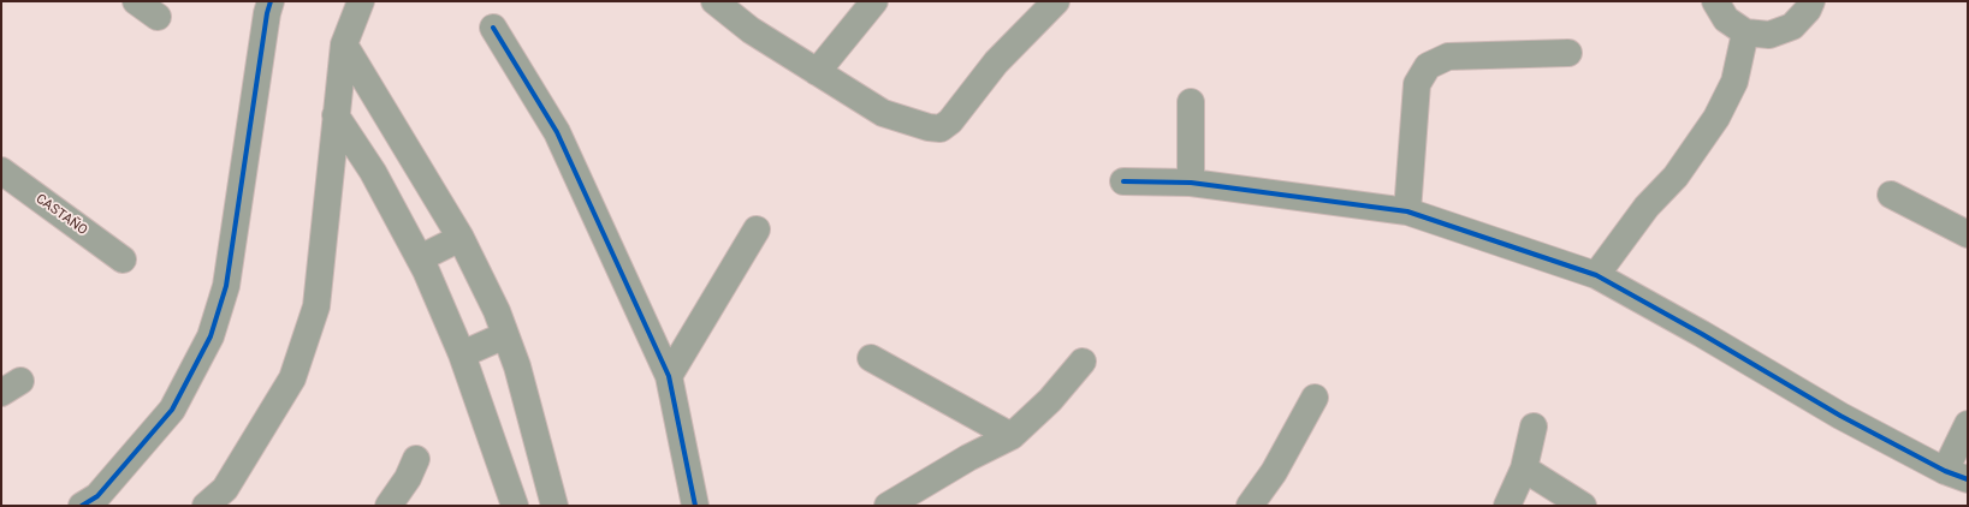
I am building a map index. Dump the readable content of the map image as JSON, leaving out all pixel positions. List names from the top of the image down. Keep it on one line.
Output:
{"streets":{"street":["CASTAÑO"]}}
